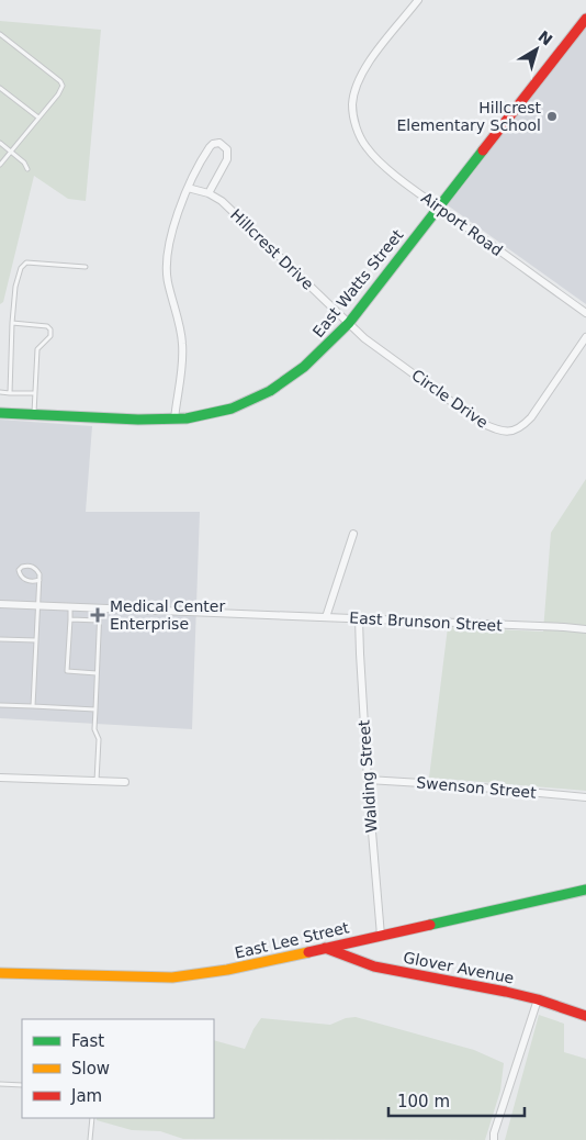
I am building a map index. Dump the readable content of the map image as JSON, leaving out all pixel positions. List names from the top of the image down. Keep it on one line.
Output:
{"streets":{"main road":["East Watts Street","East Lee Street","Glover Avenue"],"street":["Airport Road","Hillcrest Drive","Circle Drive","East Brunson Street","Walding Street","Swenson Street"]},"crossings":[["Airport Road","East Watts Street"],["Hillcrest Drive","East Watts Street"],["Hillcrest Drive","Circle Drive"],["East Watts Street","Circle Drive"],["East Brunson Street","Walding Street"],["Walding Street","Swenson Street"],["Walding Street","East Lee Street"],["East Lee Street","Glover Avenue"]],"places":{"other":["Hillcrest Elementary School"],"health":["Medical Center Enterprise"]},"legend":["Fast","Slow","Jam"],"scale_bar":"100 m","north":"top right"}
